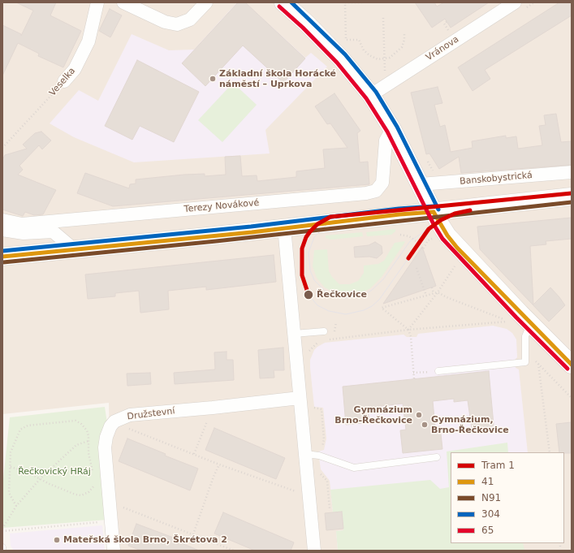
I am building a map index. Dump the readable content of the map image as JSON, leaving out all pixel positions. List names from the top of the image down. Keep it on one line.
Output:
{"streets":{"street":["Vránova","Veselka","Banskobystrická","Terezy Novákové","Družstevní"]},"parks":["Řečkovický HRáj"],"places":["Základní škola Horácké náměstí – Uprkova","Řečkovice","Gymnázium Brno-Řečkovice","Gymnázium, Brno-Řečkovice","Mateřská škola Brno, Škrétova 2"],"lines":["transit line 304","transit line 65","tram line 1","transit line N91","transit line 41"],"legend":["Tram 1","41","N91","304","65"]}
